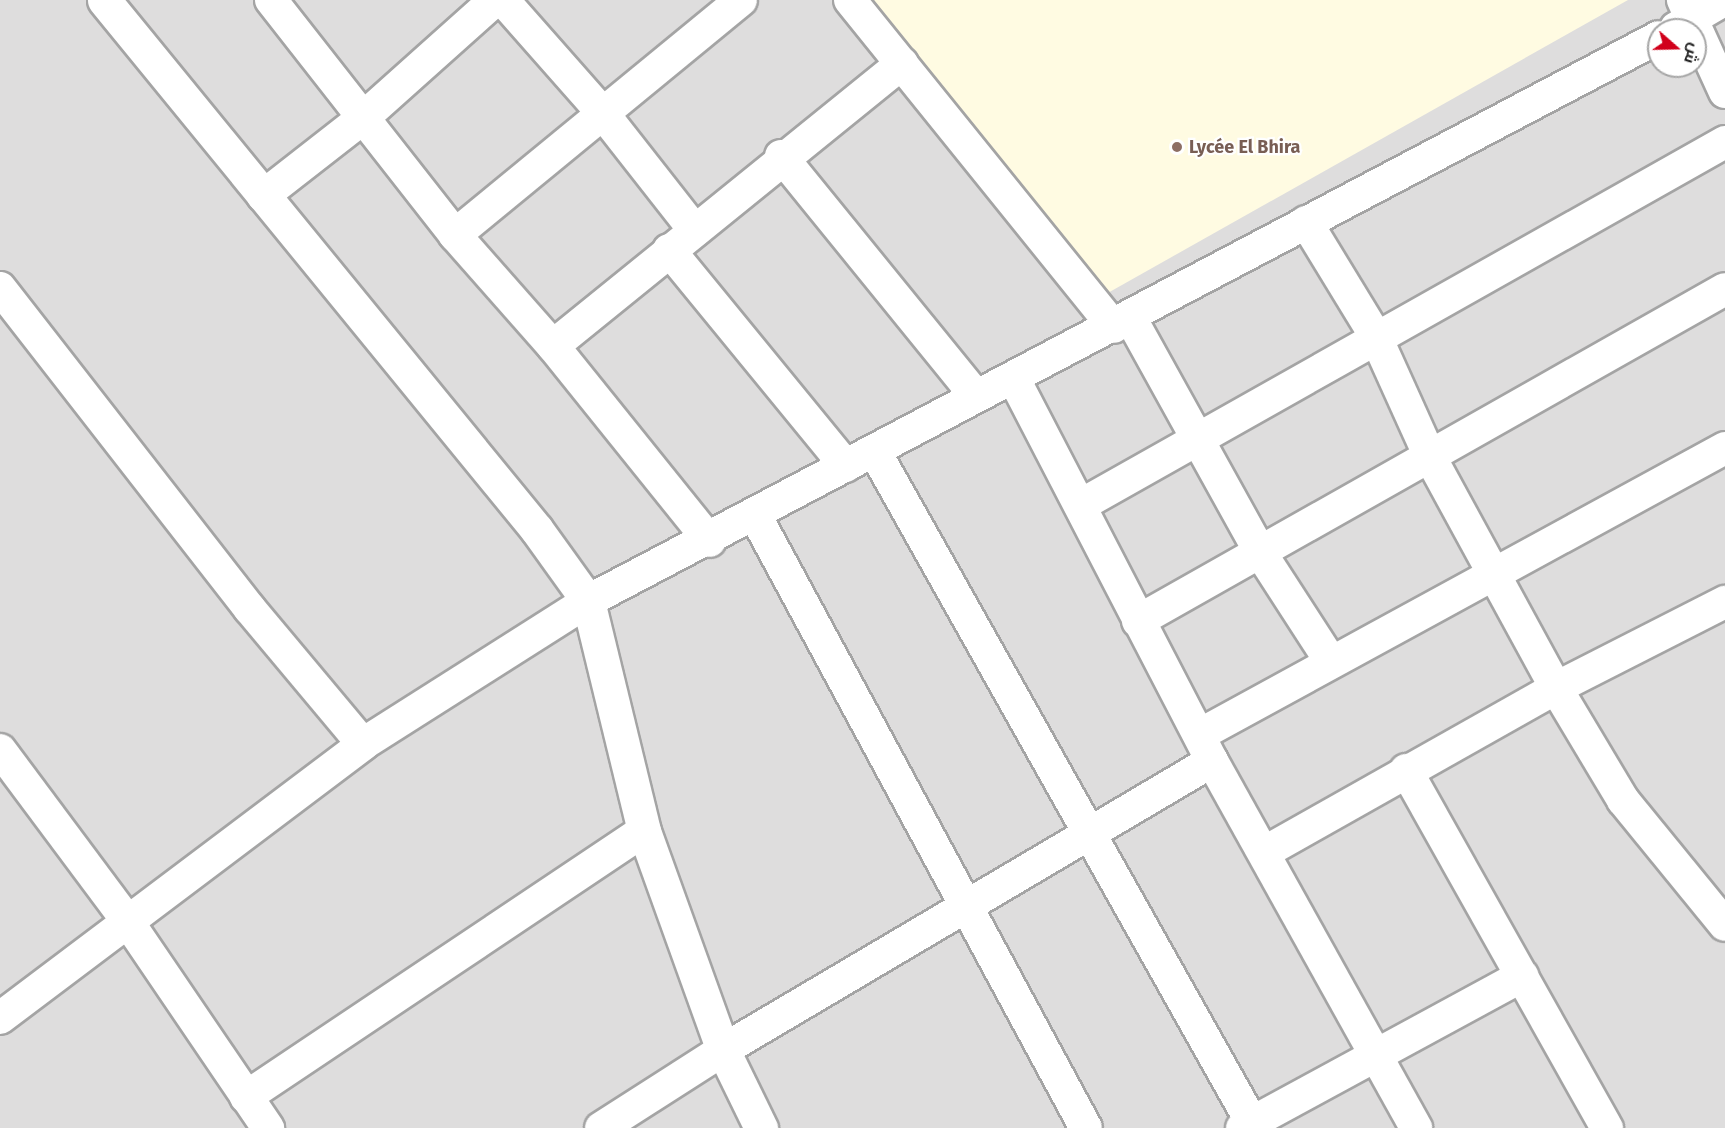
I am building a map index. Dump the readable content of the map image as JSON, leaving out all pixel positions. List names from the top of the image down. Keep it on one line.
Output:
{"places":["Lycée El Bhira"],"north":"right"}
